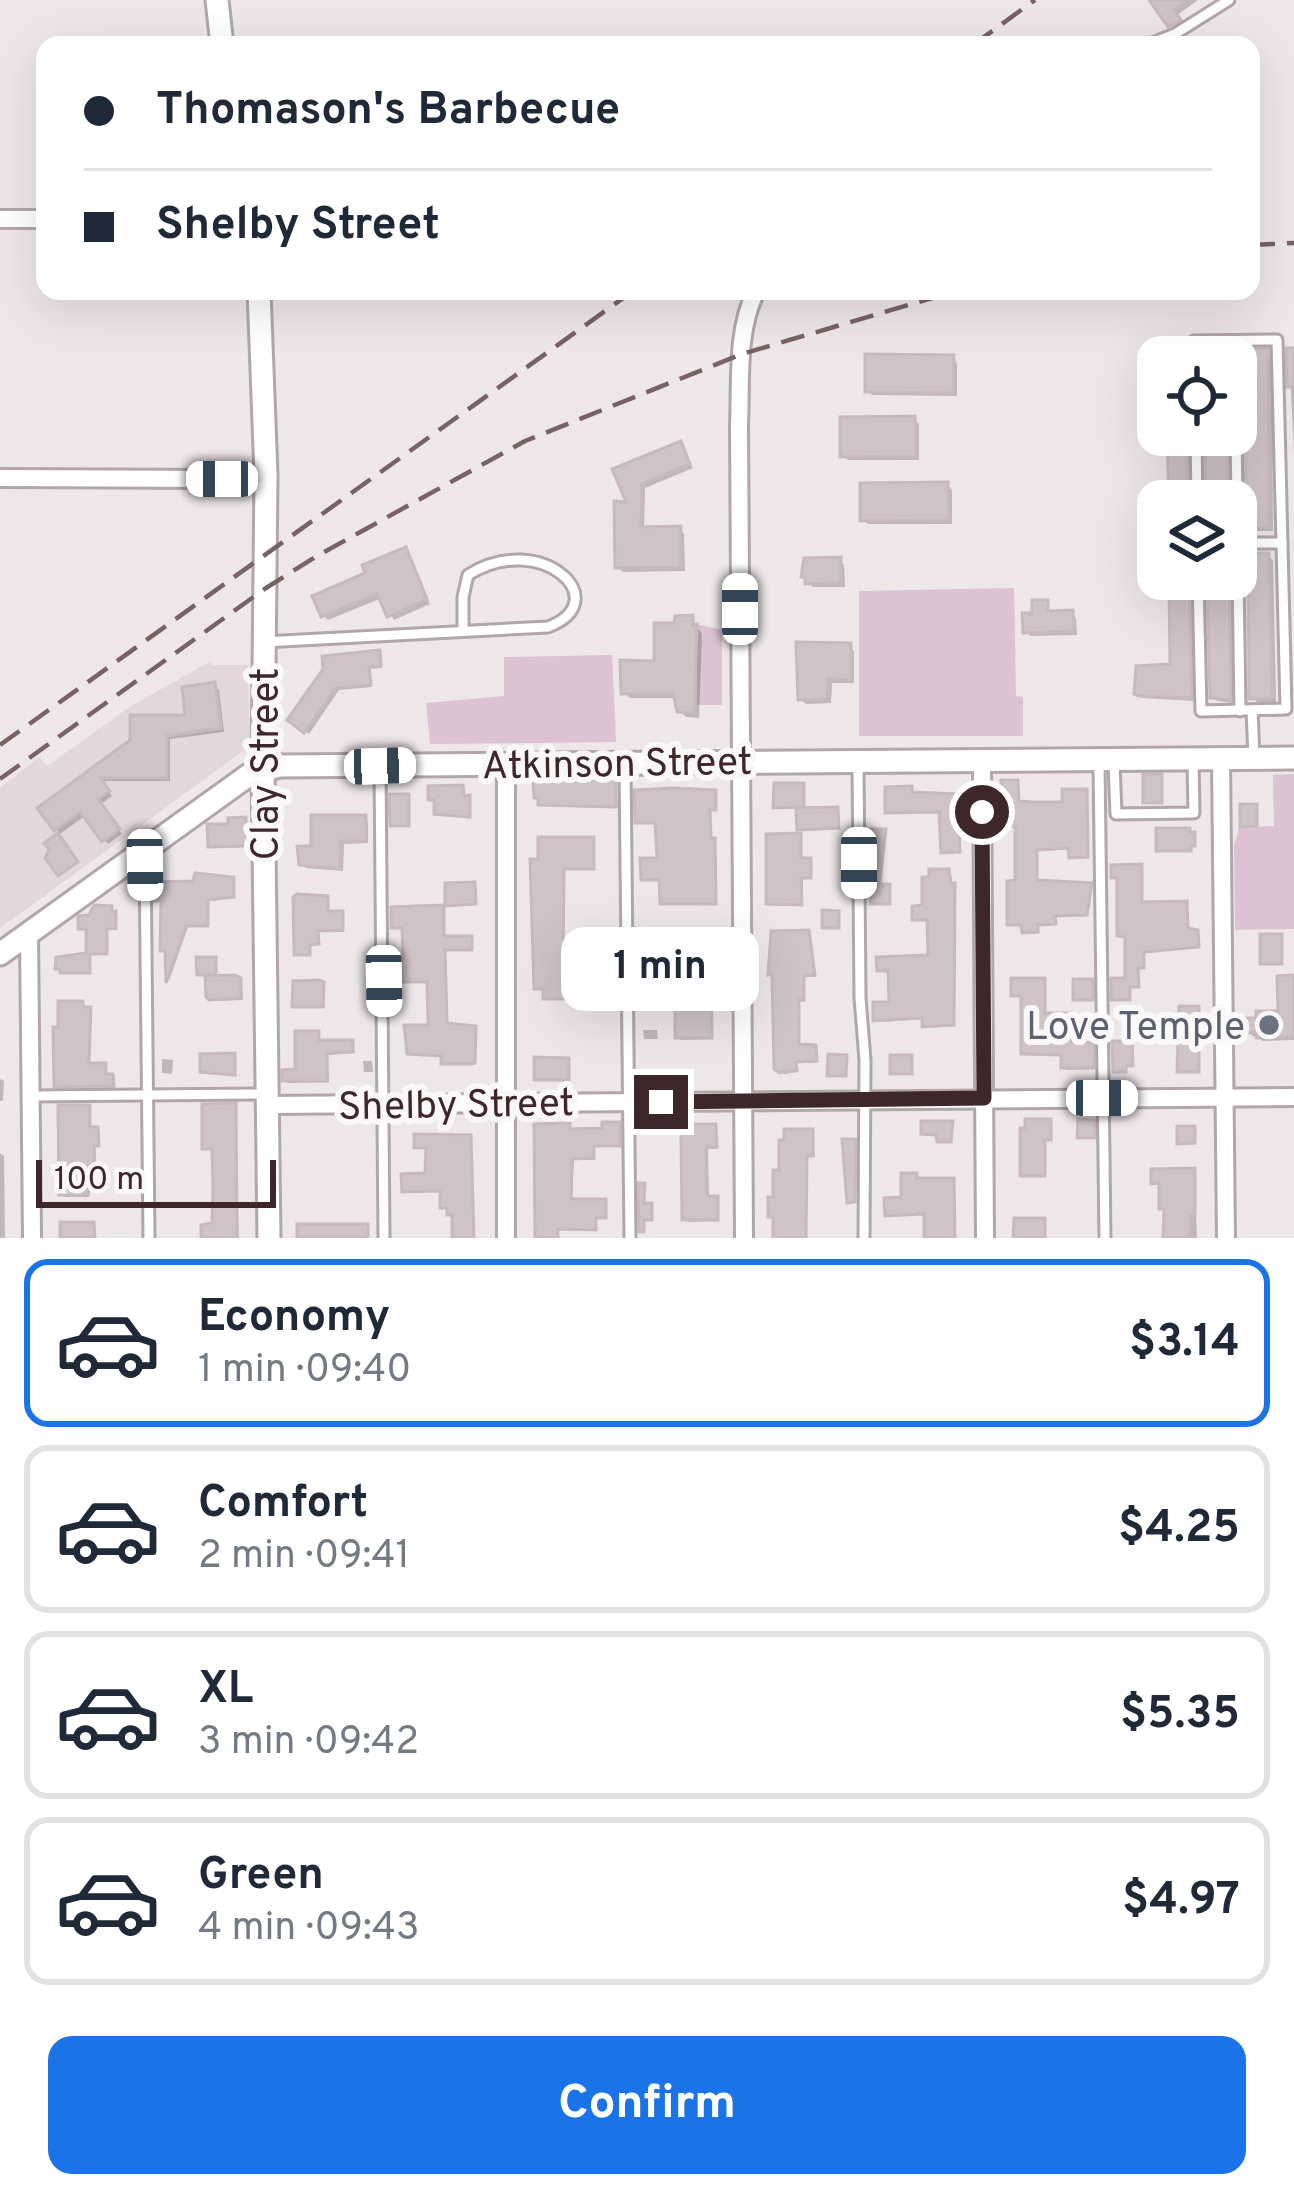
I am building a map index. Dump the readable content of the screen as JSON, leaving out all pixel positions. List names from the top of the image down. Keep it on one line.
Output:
{"streets":{"street":["Atkinson Street","Clay Street","Shelby Street"]},"crossings":[["Atkinson Street","Clay Street"],["Clay Street","Shelby Street"]],"places":["Love Temple"],"scale_bar":"100 m","page":{"banner":["Thomason's Barbecue","Shelby Street"],"bubble":"1 min","scale":"100 m","list":[{"name":"Economy","note":"1 min · 09:40","value":"$3.14"},{"name":"Comfort","note":"2 min · 09:41","value":"$4.25"},{"name":"XL","note":"3 min · 09:42","value":"$5.35"},{"name":"Green","note":"4 min · 09:43","value":"$4.97"}],"buttons":"Confirm"}}
